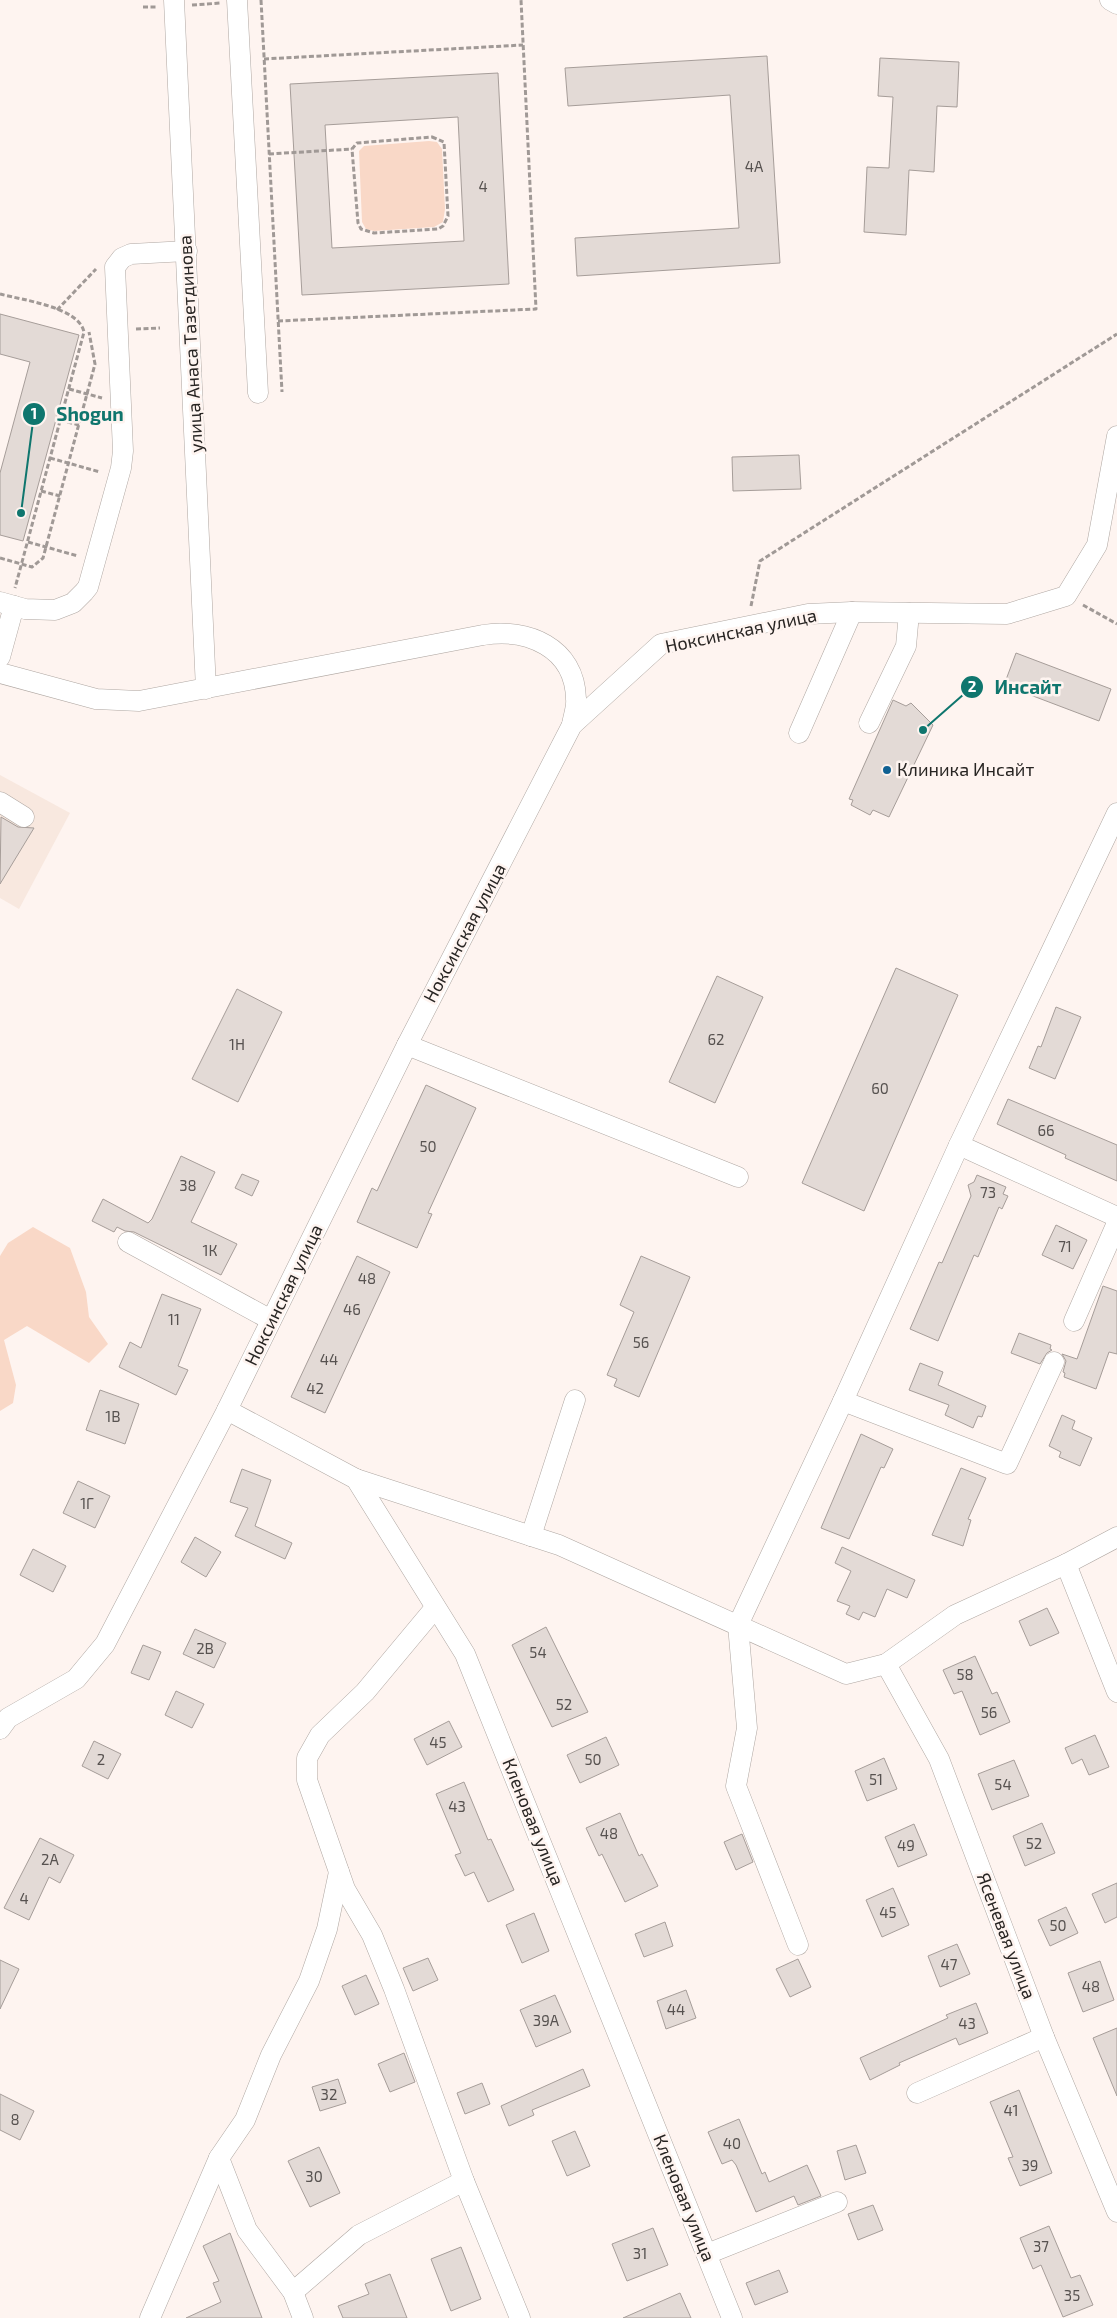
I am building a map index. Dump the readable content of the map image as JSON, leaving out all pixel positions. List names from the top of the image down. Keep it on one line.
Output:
{"streets":{"street":["улица Анаса Тазетдинова","Ноксинская улица","Кленовая улица","Ясеневая улица"]},"places":["Shogun","Инсайт","Клиника Инсайт"],"house_numbers":["4А","4","62","1Н","60","66","50","38","73","71","1К","48","46","11","56","44","42","1В","1Г","2В","54","58","52","56","45","2","50","51","54","43","48","52","49","2А","4","45","50","47","48","44","39А","43","32","41","8","40","39","30","37","31","35"]}
